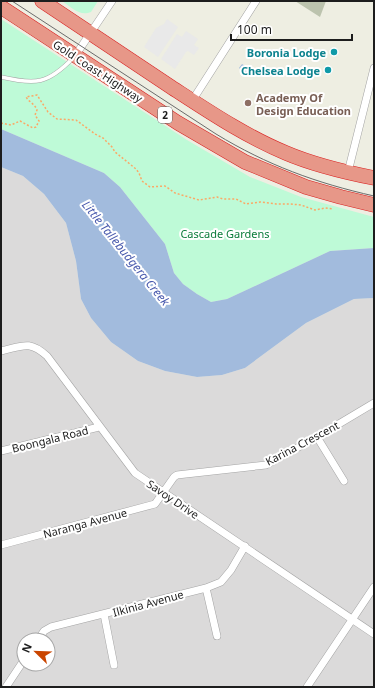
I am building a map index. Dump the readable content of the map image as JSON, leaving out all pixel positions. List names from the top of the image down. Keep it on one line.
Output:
{"streets":{"highway":["Gold Coast Highway","2"],"street":["Boongala Road","Karina Crescent","Savoy Drive","Naranga Avenue","Ilkinia Avenue"]},"crossings":[["Boongala Road","Savoy Drive"],["Karina Crescent","Savoy Drive"],["Karina Crescent","Naranga Avenue"],["Savoy Drive","Naranga Avenue"],["Savoy Drive","Ilkinia Avenue"]],"water":["Little Tallebudgera Creek"],"parks":["Cascade Gardens"],"places":["Boronia Lodge","Chelsea Lodge","Academy Of Design Education"],"scale_bar":"100 m","north":"top left"}
